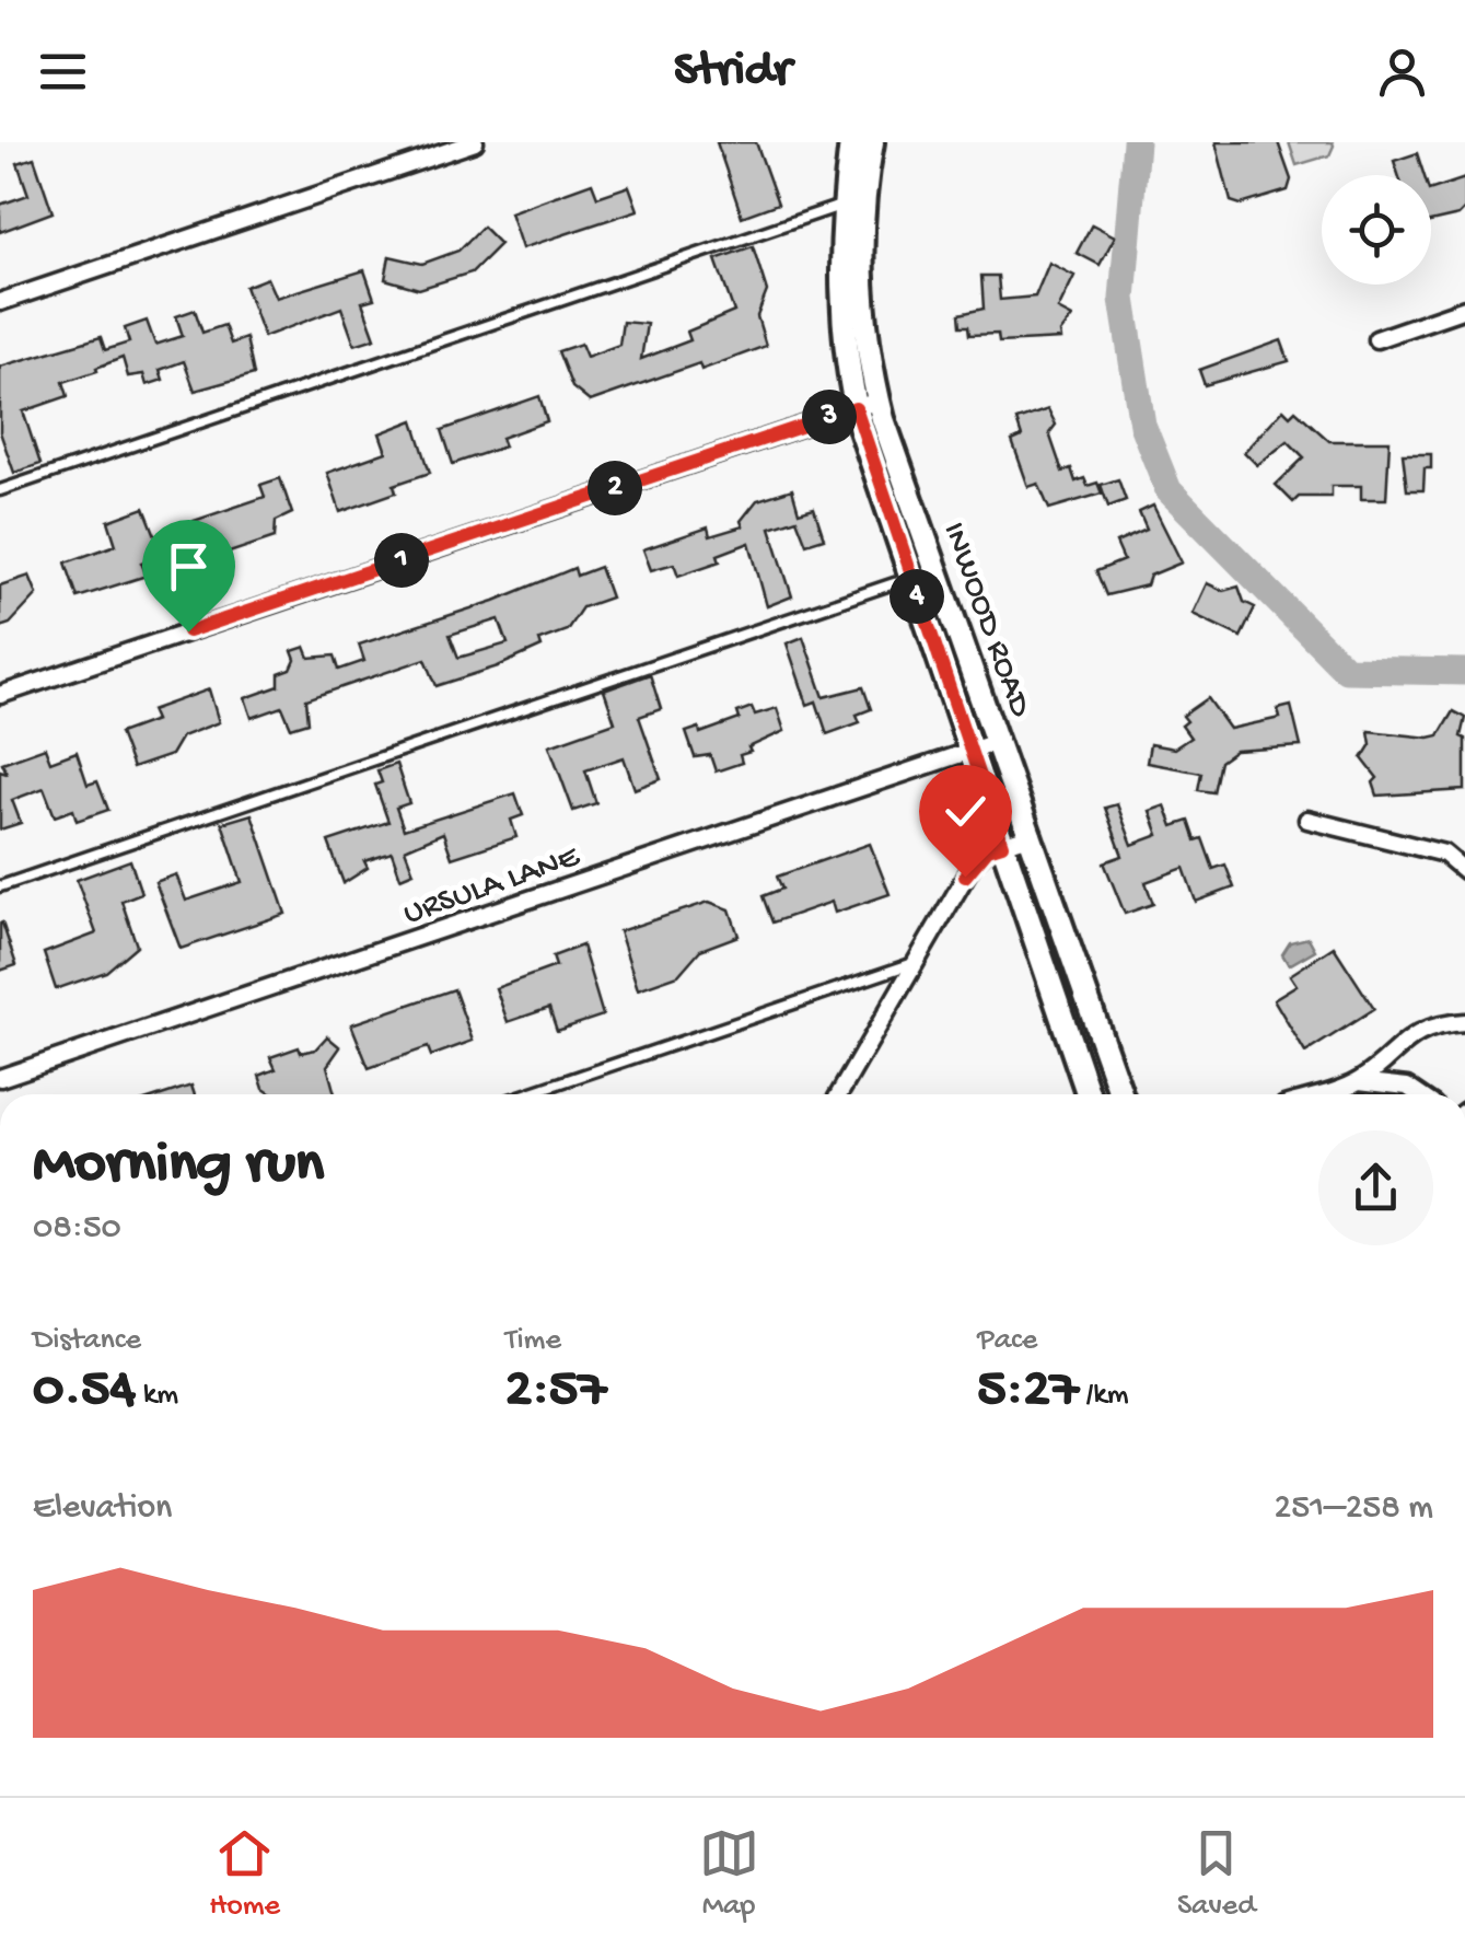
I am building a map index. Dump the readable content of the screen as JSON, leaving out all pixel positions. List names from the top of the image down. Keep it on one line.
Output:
{"streets":{"main road":["INWOOD ROAD"],"street":["URSULA LANE"]},"crossings":[["INWOOD ROAD","URSULA LANE"]],"page":{"header":"Stridr","pins":["3","2","1","4"],"heading":["Morning run","08:50"],"stats":[["Distance","0.54 km"],["Time","2:57"],["Pace","5:27 /km"]],"chart":["Elevation","251–258 m"],"tabs":["Home","Map","Saved"]}}
